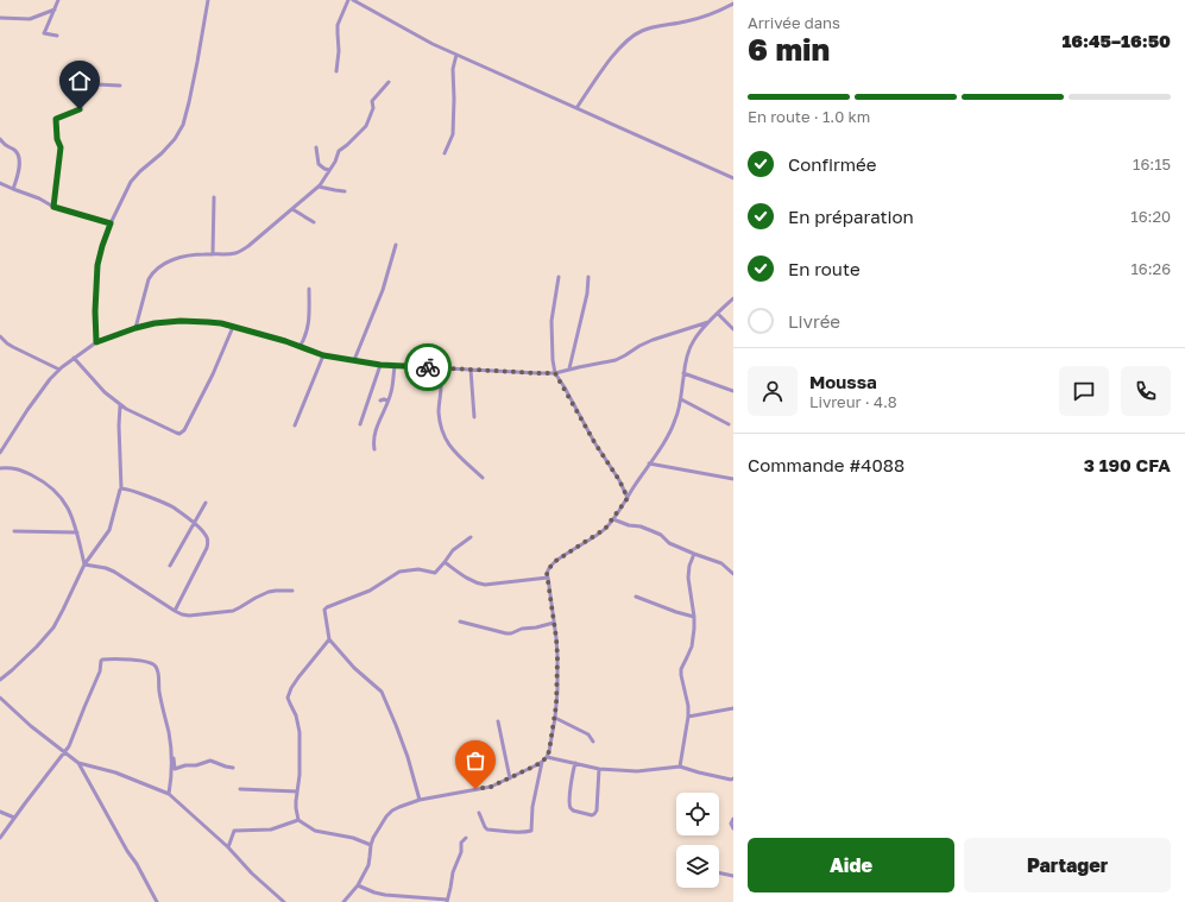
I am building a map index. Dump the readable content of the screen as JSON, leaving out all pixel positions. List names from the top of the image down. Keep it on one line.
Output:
{"page":{"heading":["6 min","Arrivée dans","16:45–16:50"],"panel":["Moussa","Livreur · 4.8","Commande #4088","3 190 CFA"],"bar":"En route · 1.0 km","list":[["Confirmée","16:15"],["En préparation","16:20"],["En route","16:26"],"Livrée"],"buttons":["Aide","Partager"]}}
